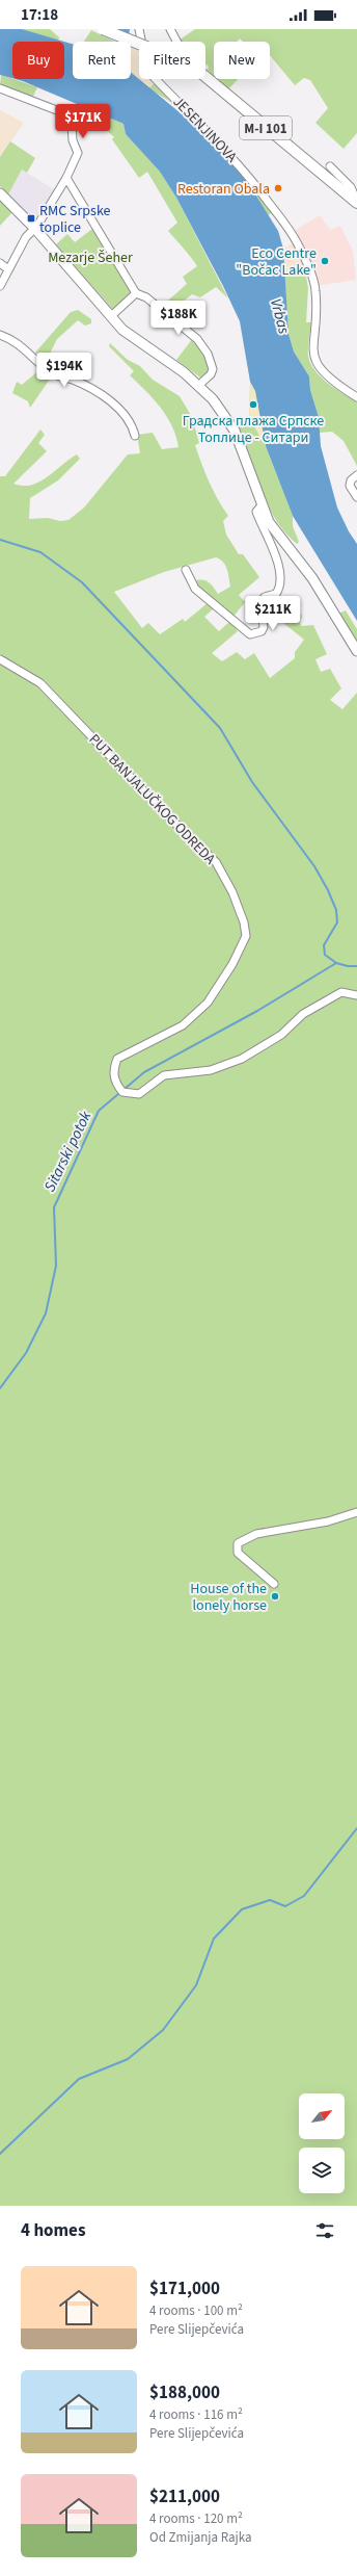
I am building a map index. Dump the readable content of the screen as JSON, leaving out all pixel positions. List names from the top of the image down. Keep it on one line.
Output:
{"streets":{"main road":["M-I 101"],"street":["JESENJINOVA","PUT BANJALUČKOG ODREDA"]},"water":["Vrbas","Sitarski potok"],"parks":["Mezarje Šeher"],"places":{"other":["Restoran Obala","Eco Centre \"Bočac Lake\"","Градска плажа Српске Топлице - Ситари","House of the lonely horse"],"transit":["RMC Srpske toplice"]},"north":"top right","page":{"status":"17:18","chip":["Buy","Rent","Filters","New"],"price":["$171K","$188K","$194K","$211K"],"heading":"4 homes","list":[{"name":"$171,000","note":"4 rooms · 100 m² · Pere Slijepčevića"},{"name":"$188,000","note":"4 rooms · 116 m² · Pere Slijepčevića"},{"name":"$211,000","note":"4 rooms · 120 m² · Od Zmijanja Rajka"}]}}
